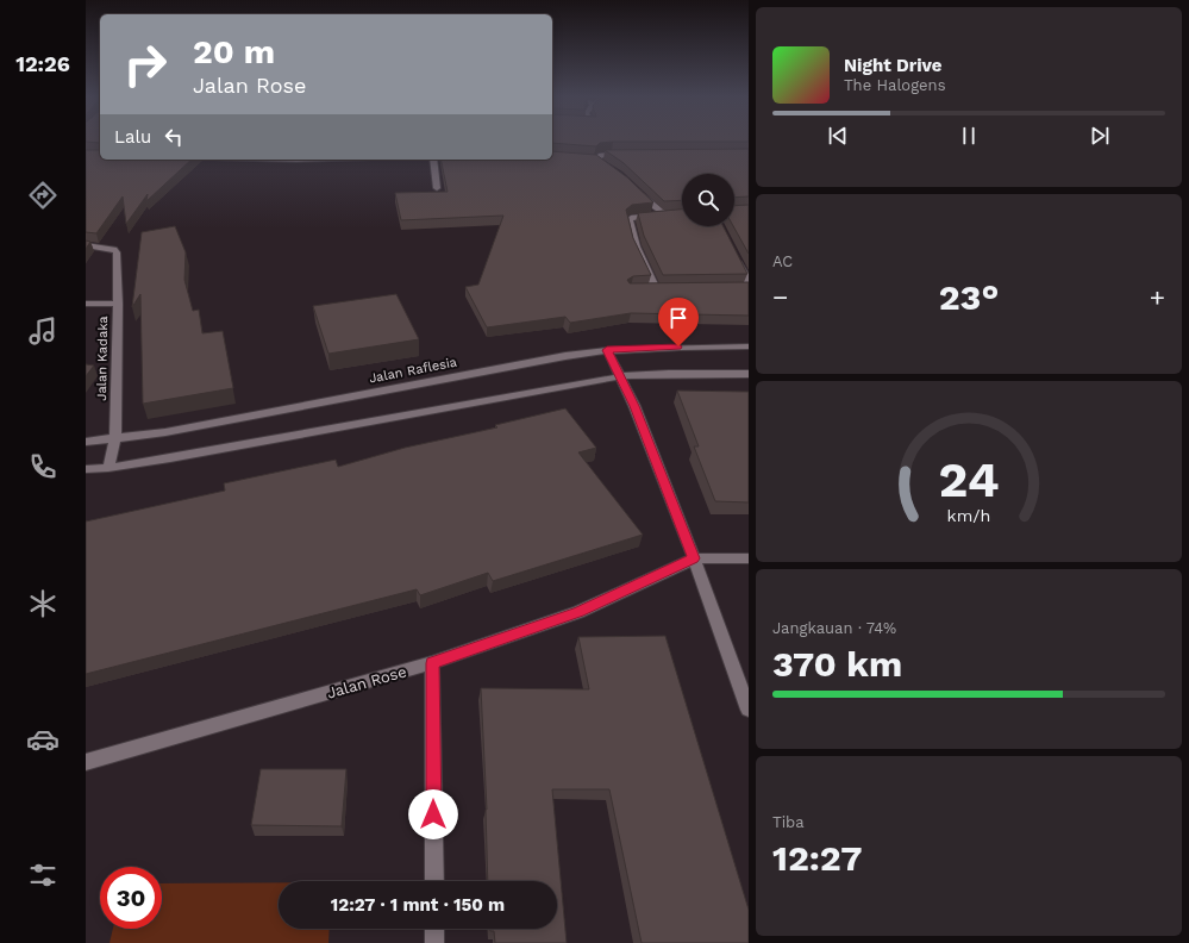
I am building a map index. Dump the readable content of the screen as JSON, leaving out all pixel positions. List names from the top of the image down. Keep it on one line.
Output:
{"streets":{"street":["Jalan Kadaka","Jalan Raflesia","Jalan Rose"]},"crossings":[["Jalan Kadaka","Jalan Raflesia"]],"page":{"tabs":"12:26","turn":["20 m","Jalan Rose"],"song":["Night Drive","The Halogens"],"then":"Lalu","tile":["AC",["Jangkauan · 74%","370 km"],["Tiba","12:27"]],"heat":["−","23°","+"],"limit":"30","trip":"12:27 · 1 mnt · 150 m","gauge":["24","km/h"]}}
